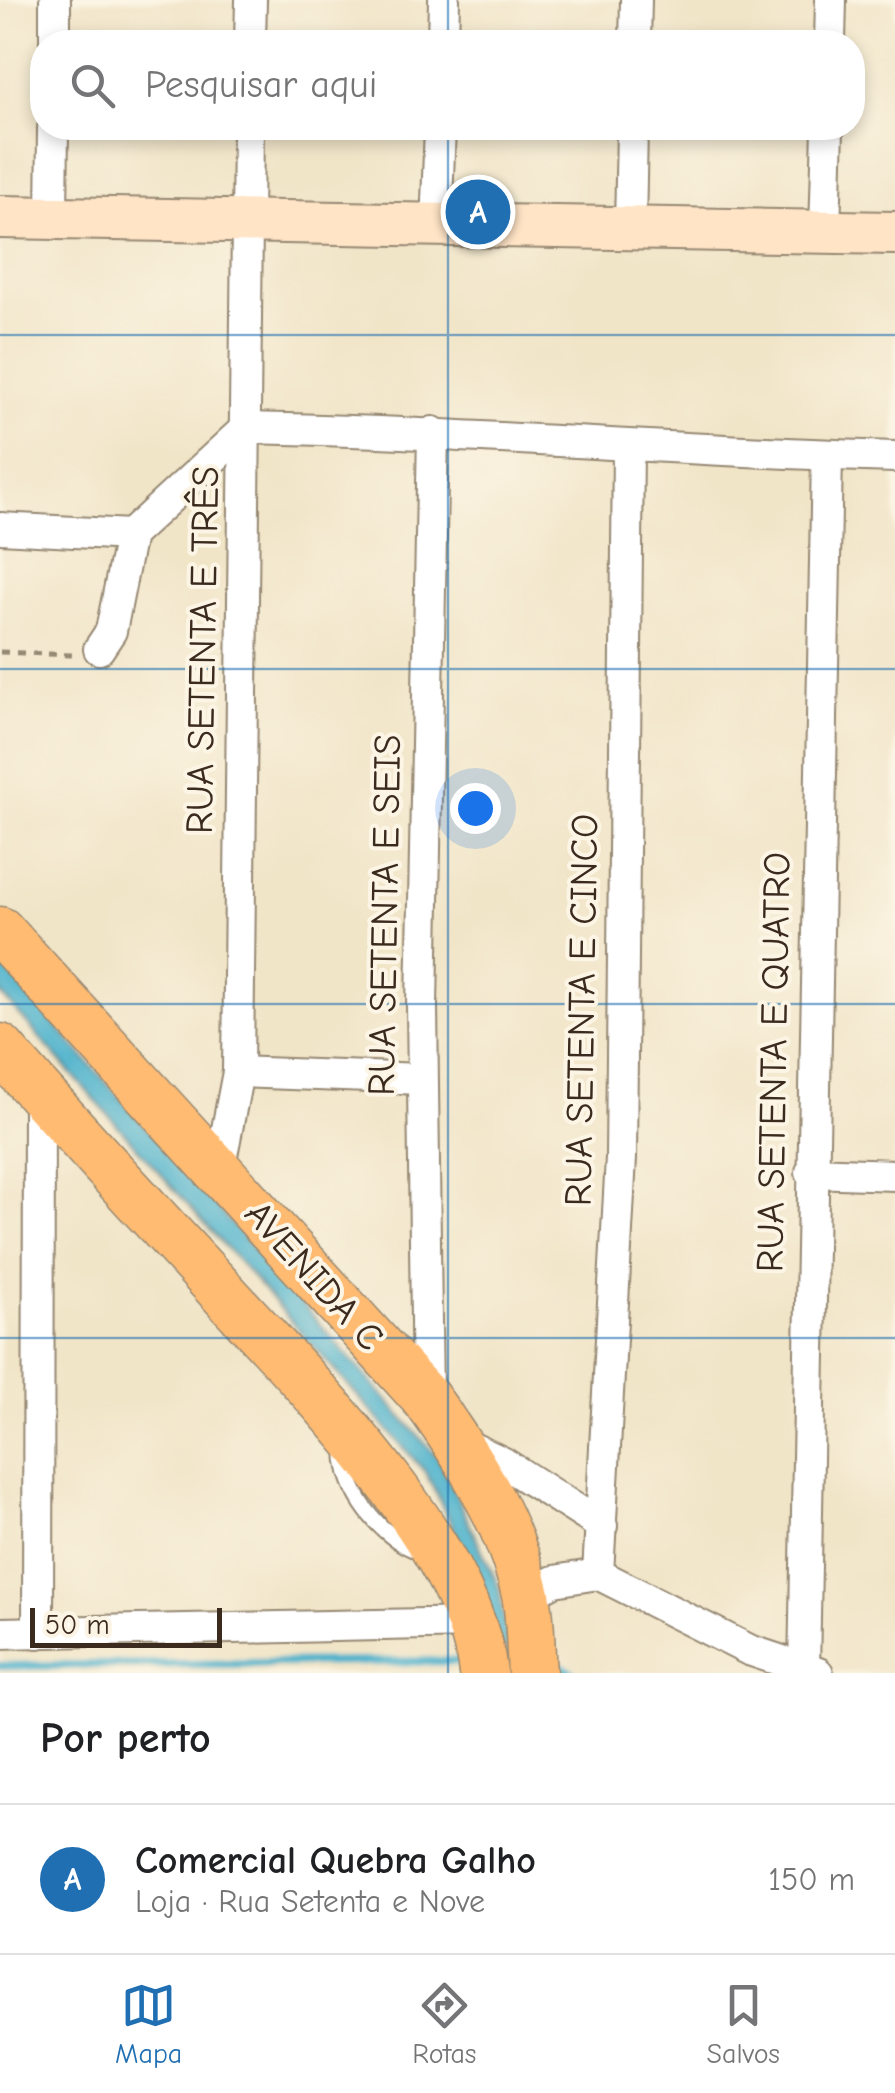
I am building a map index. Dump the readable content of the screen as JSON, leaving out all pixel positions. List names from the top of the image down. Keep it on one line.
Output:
{"streets":{"main road":["AVENIDA C"],"street":["RUA SETENTA E TRÊS","RUA SETENTA E SEIS","RUA SETENTA E CINCO","RUA SETENTA E QUATRO"]},"crossings":[["RUA SETENTA E TRÊS","AVENIDA C"],["RUA SETENTA E SEIS","AVENIDA C"]],"scale_bar":"50 m","page":{"search":"Pesquisar aqui","pins":"A","scale":"50 m","heading":"Por perto","list":[{"mark":"A","name":"Comercial Quebra Galho","note":"Loja · Rua Setenta e Nove","value":"150 m"}],"nav":["Mapa","Rotas","Salvos"]}}
